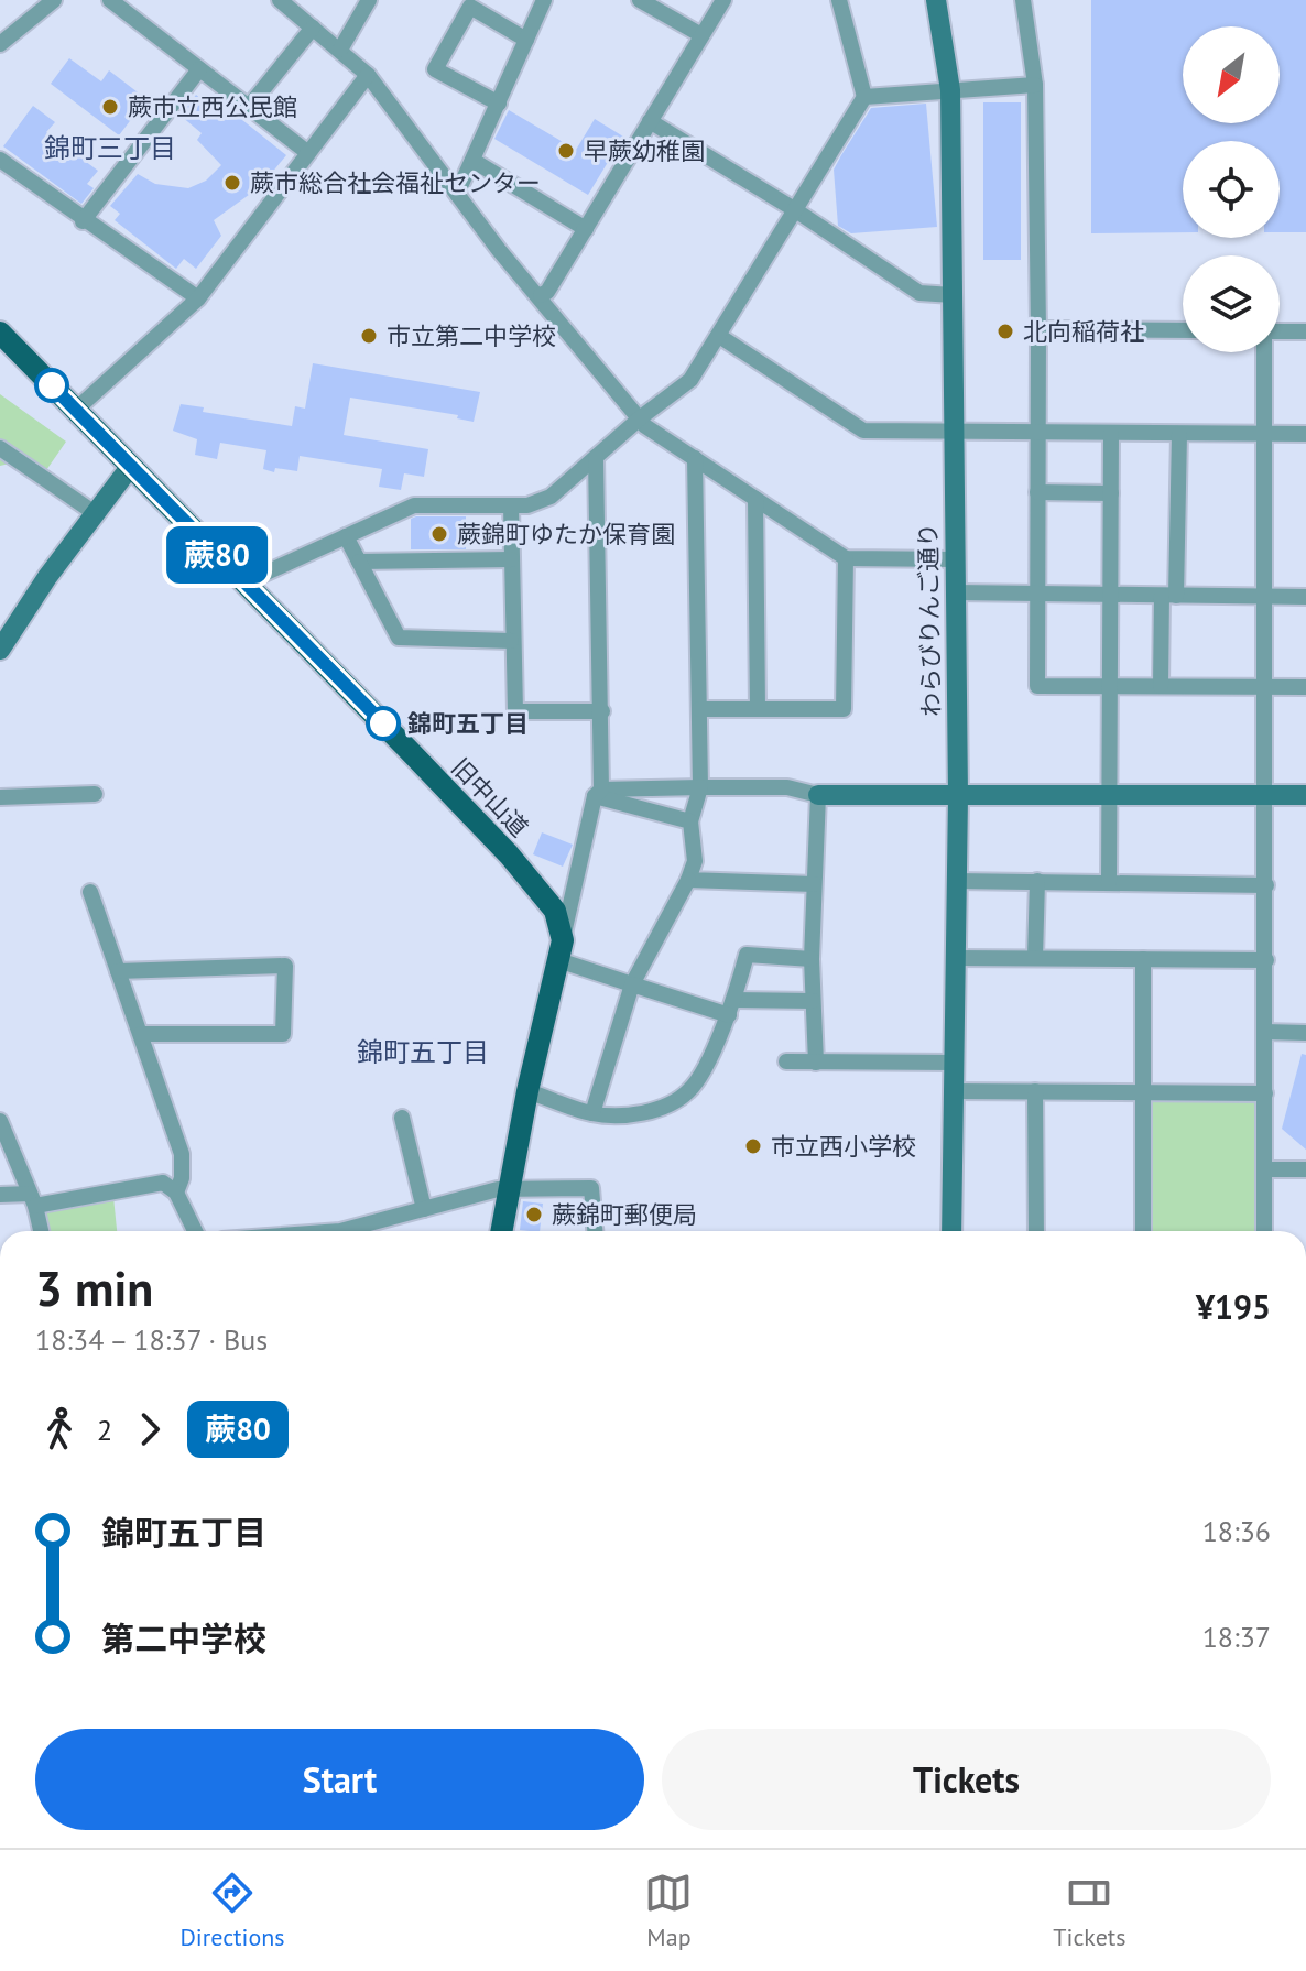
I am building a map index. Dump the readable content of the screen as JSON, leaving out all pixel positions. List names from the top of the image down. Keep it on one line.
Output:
{"streets":{"main road":["旧中山道"],"street":["わらびりんご通り"]},"districts":["錦町三丁目","錦町五丁目"],"places":["蕨市立西公民館","早蕨幼稚園","蕨市総合社会福祉センター","北向稲荷社","市立第二中学校","蕨錦町ゆたか保育園","錦町五丁目","市立西小学校","蕨錦町郵便局"],"lines":["bus line 蕨80"],"north":"bottom left","page":{"on_map":"蕨80","heading":["3 min","18:34 – 18:37 · Bus","¥195"],"legs":["2","蕨80"],"list":[{"name":"錦町五丁目","value":"18:36"},{"name":"第二中学校","value":"18:37"}],"buttons":["Start","Tickets"],"tabs":["Directions","Map","Tickets"]}}
